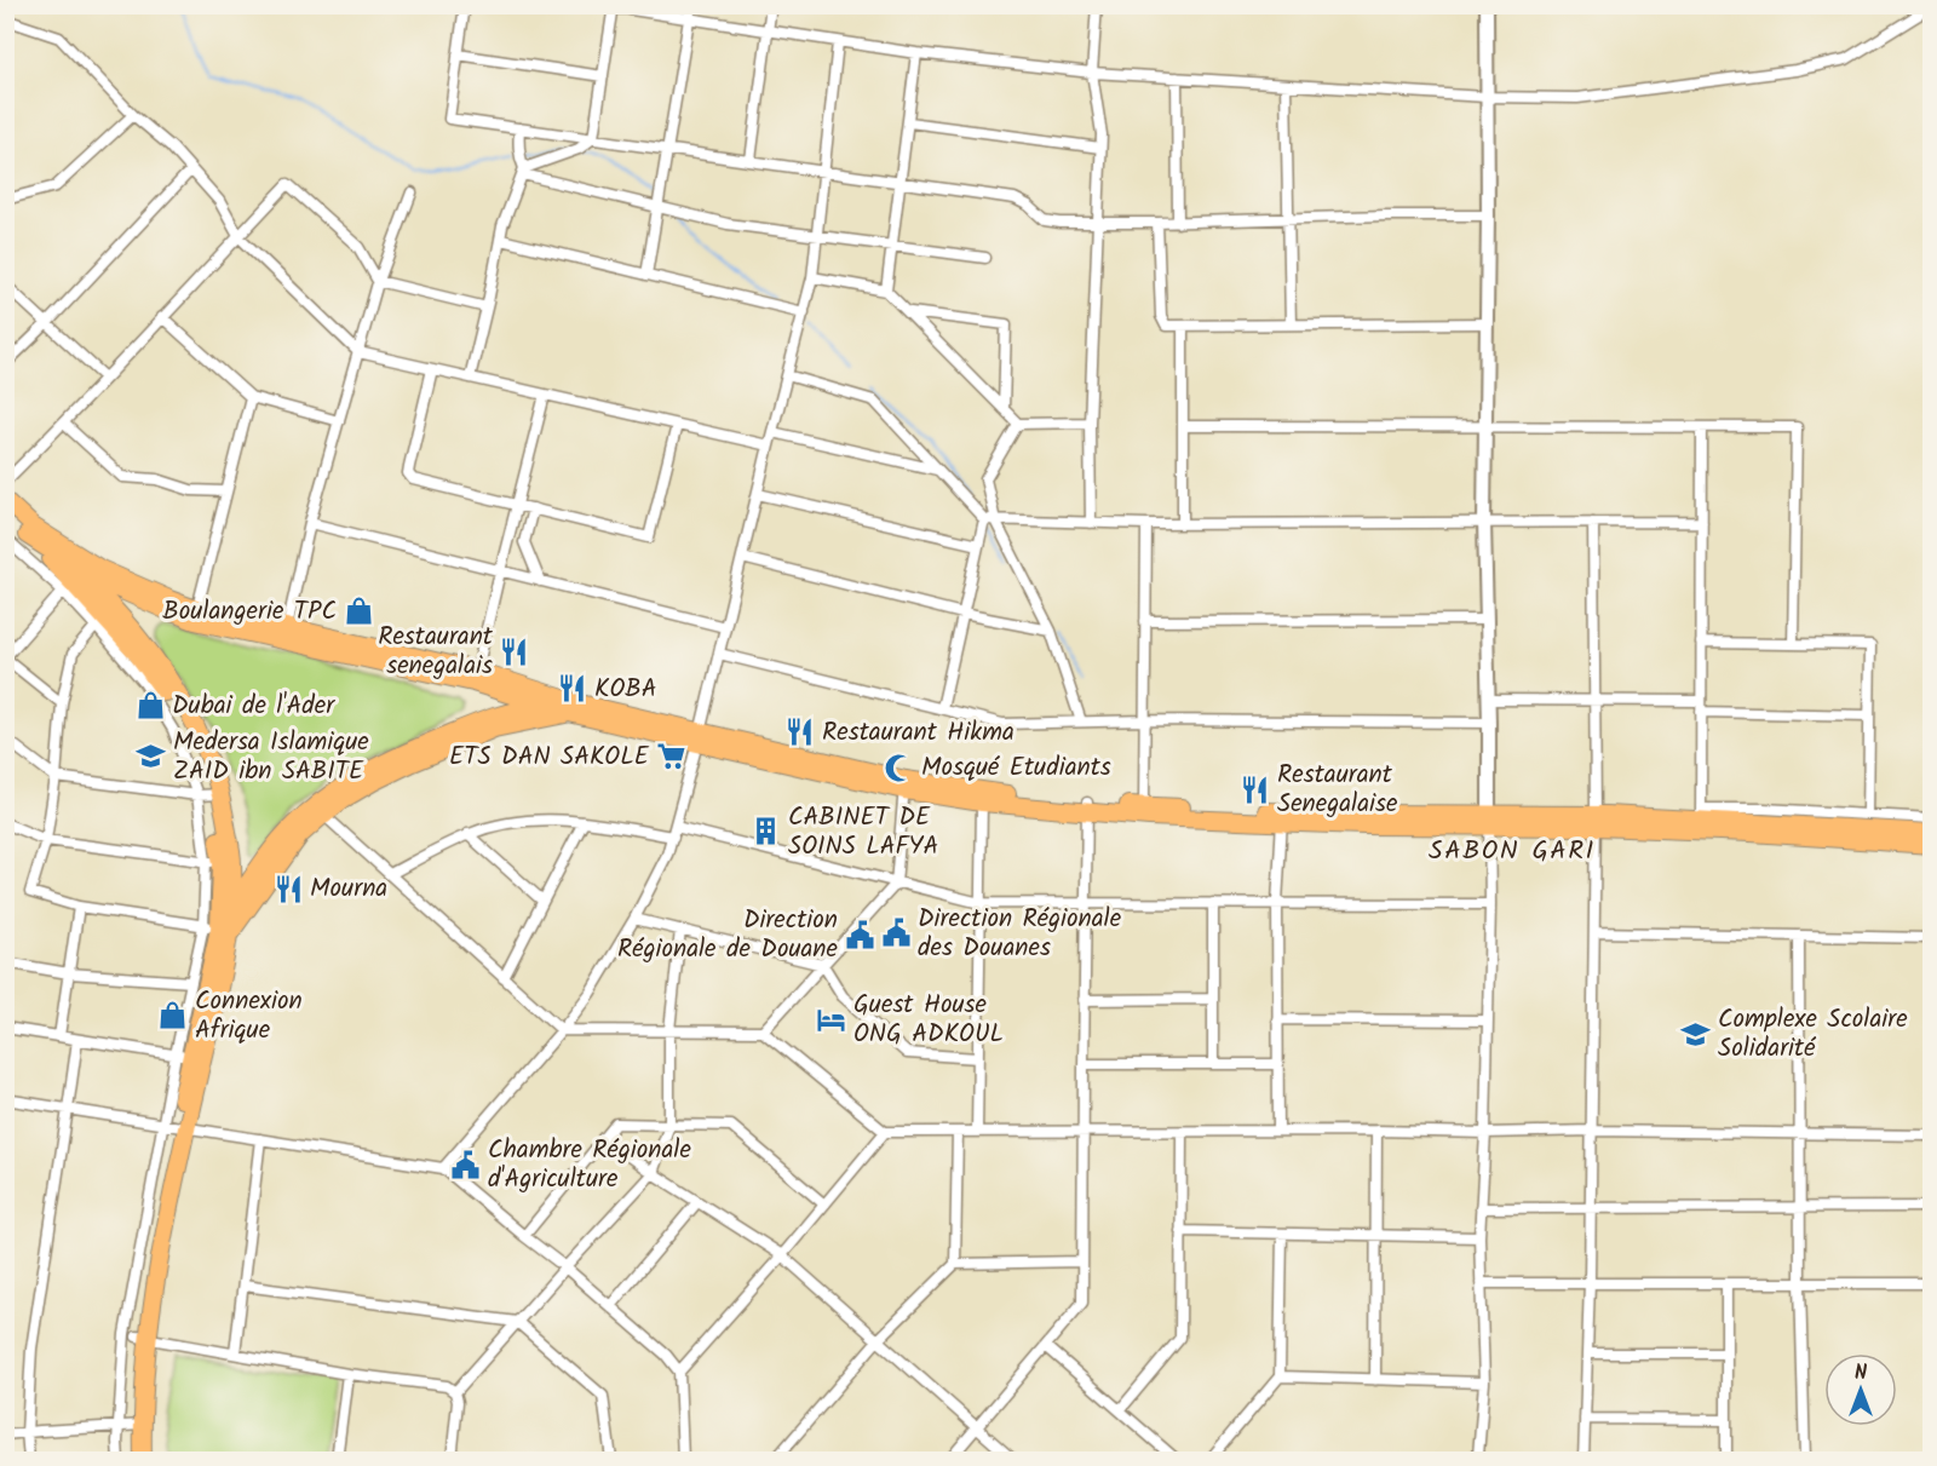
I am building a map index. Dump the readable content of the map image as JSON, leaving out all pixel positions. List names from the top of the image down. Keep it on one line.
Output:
{"districts":["SABON GARI"],"places":{"shop":["Boulangerie TPC","Dubai de l'Ader","Connexion Afrique"],"restaurant":["Restaurant senegalais","KOBA","Restaurant Hikma","Restaurant Senegalaise","Mourna"],"school or university":["Medersa Islamique ZAID ibn SABITE","Complexe Scolaire Solidarité"],"supermarket":["ETS DAN SAKOLE"],"mosque":["Mosqué Etudiants"],"building":["CABINET DE SOINS LAFYA"],"public building":["Direction Régionale des Douanes","Direction Régionale de Douane","Chambre Régionale d'Agriculture"],"hotel":["Guest House ONG ADKOUL"]},"north":"top"}
